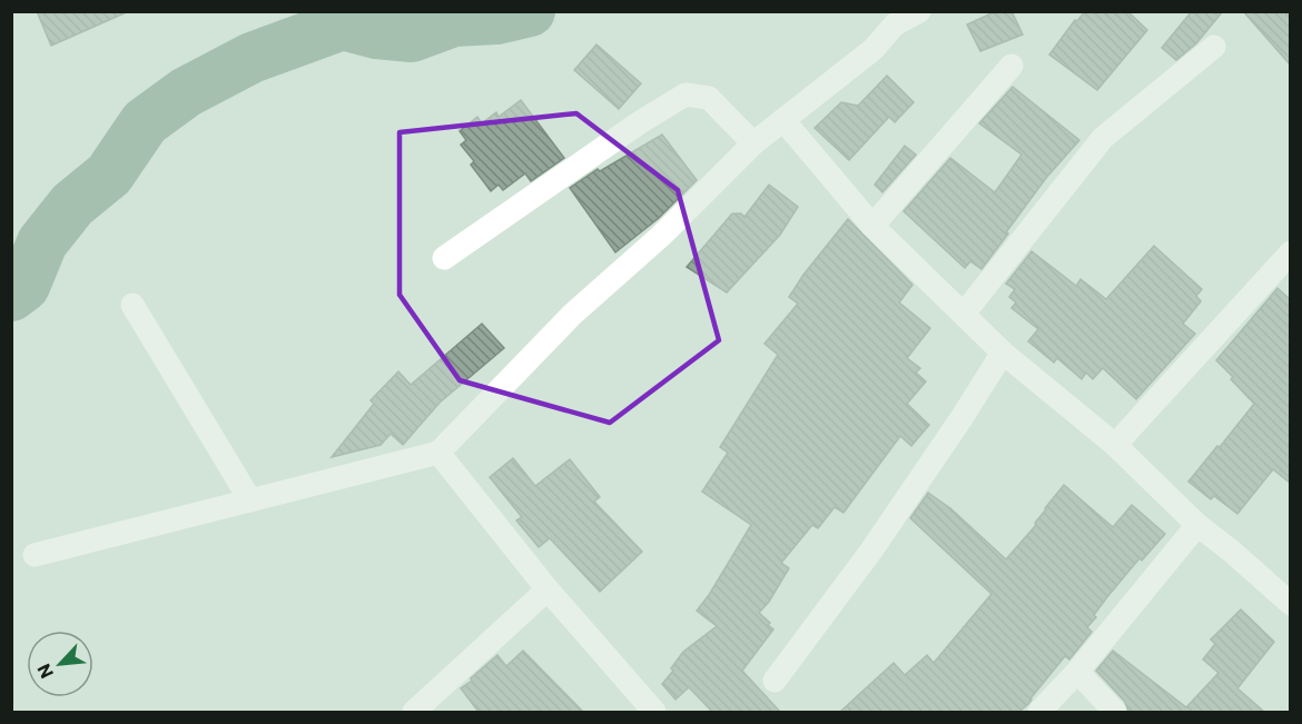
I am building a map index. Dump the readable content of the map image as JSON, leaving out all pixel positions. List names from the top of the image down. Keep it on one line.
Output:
{"north":"bottom left"}
